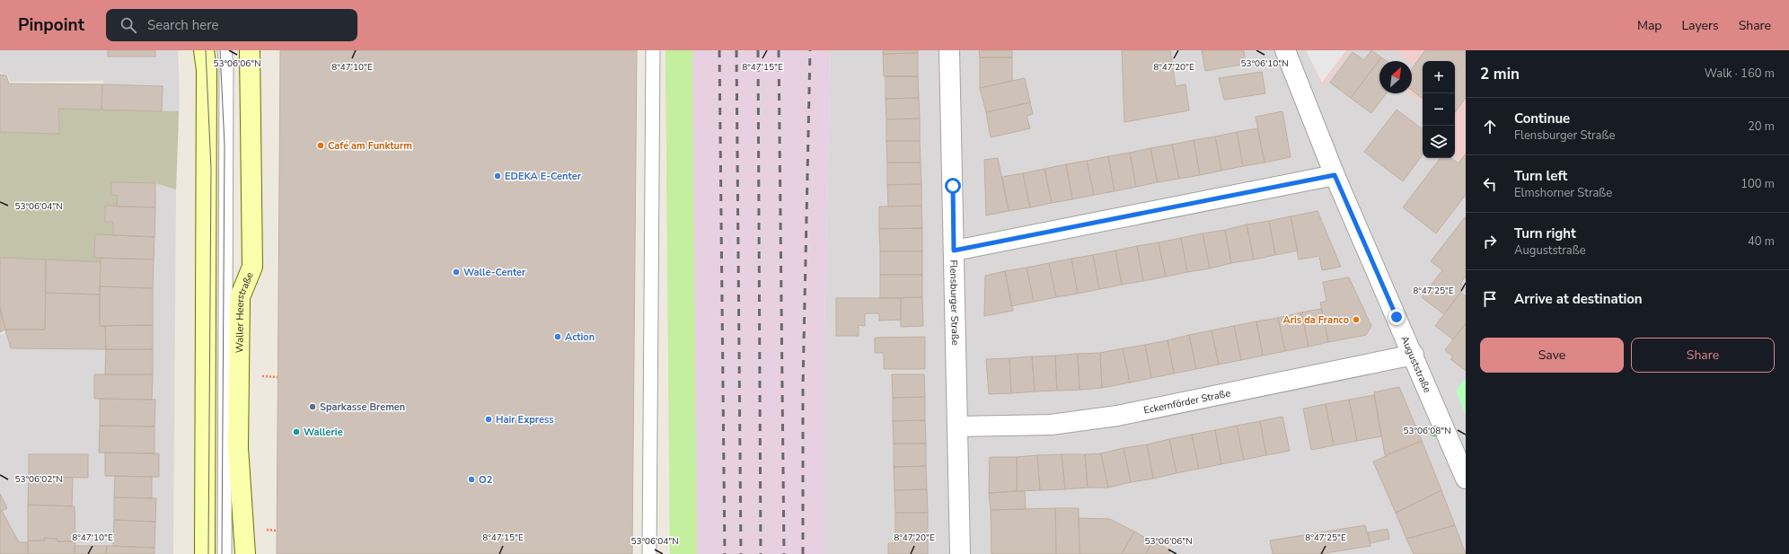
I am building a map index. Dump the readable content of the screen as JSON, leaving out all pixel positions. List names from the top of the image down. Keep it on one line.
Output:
{"streets":{"main road":["Waller Heerstraße"],"street":["Flensburger Straße","Auguststraße","Eckernförder Straße"]},"crossings":[["Flensburger Straße","Eckernförder Straße"],["Auguststraße","Eckernförder Straße"]],"places":["Café am Funkturm","EDEKA E-Center","Walle-Center","Aris da Franco","Action","Sparkasse Bremen","Hair Express","Wallerie","O2"],"north":"top right","page":{"header":"Pinpoint","search":"Search here","nav":["Map","Layers","Share"],"heading":["2 min","Walk · 160 m"],"map_buttons":["+","−"],"list":[["Continue","Flensburger Straße","20 m"],["Turn left","Elmshorner Straße","100 m"],["Turn right","Auguststraße","40 m"],"Arrive at destination"],"buttons":["Save","Share"]},"coordinates":["53°06'06\"N","53°06'10\"N","8°47'10\"E","8°47'15\"E","8°47'20\"E","53°06'04\"N","8°47'25\"E","53°06'08\"N","53°06'02\"N"]}
